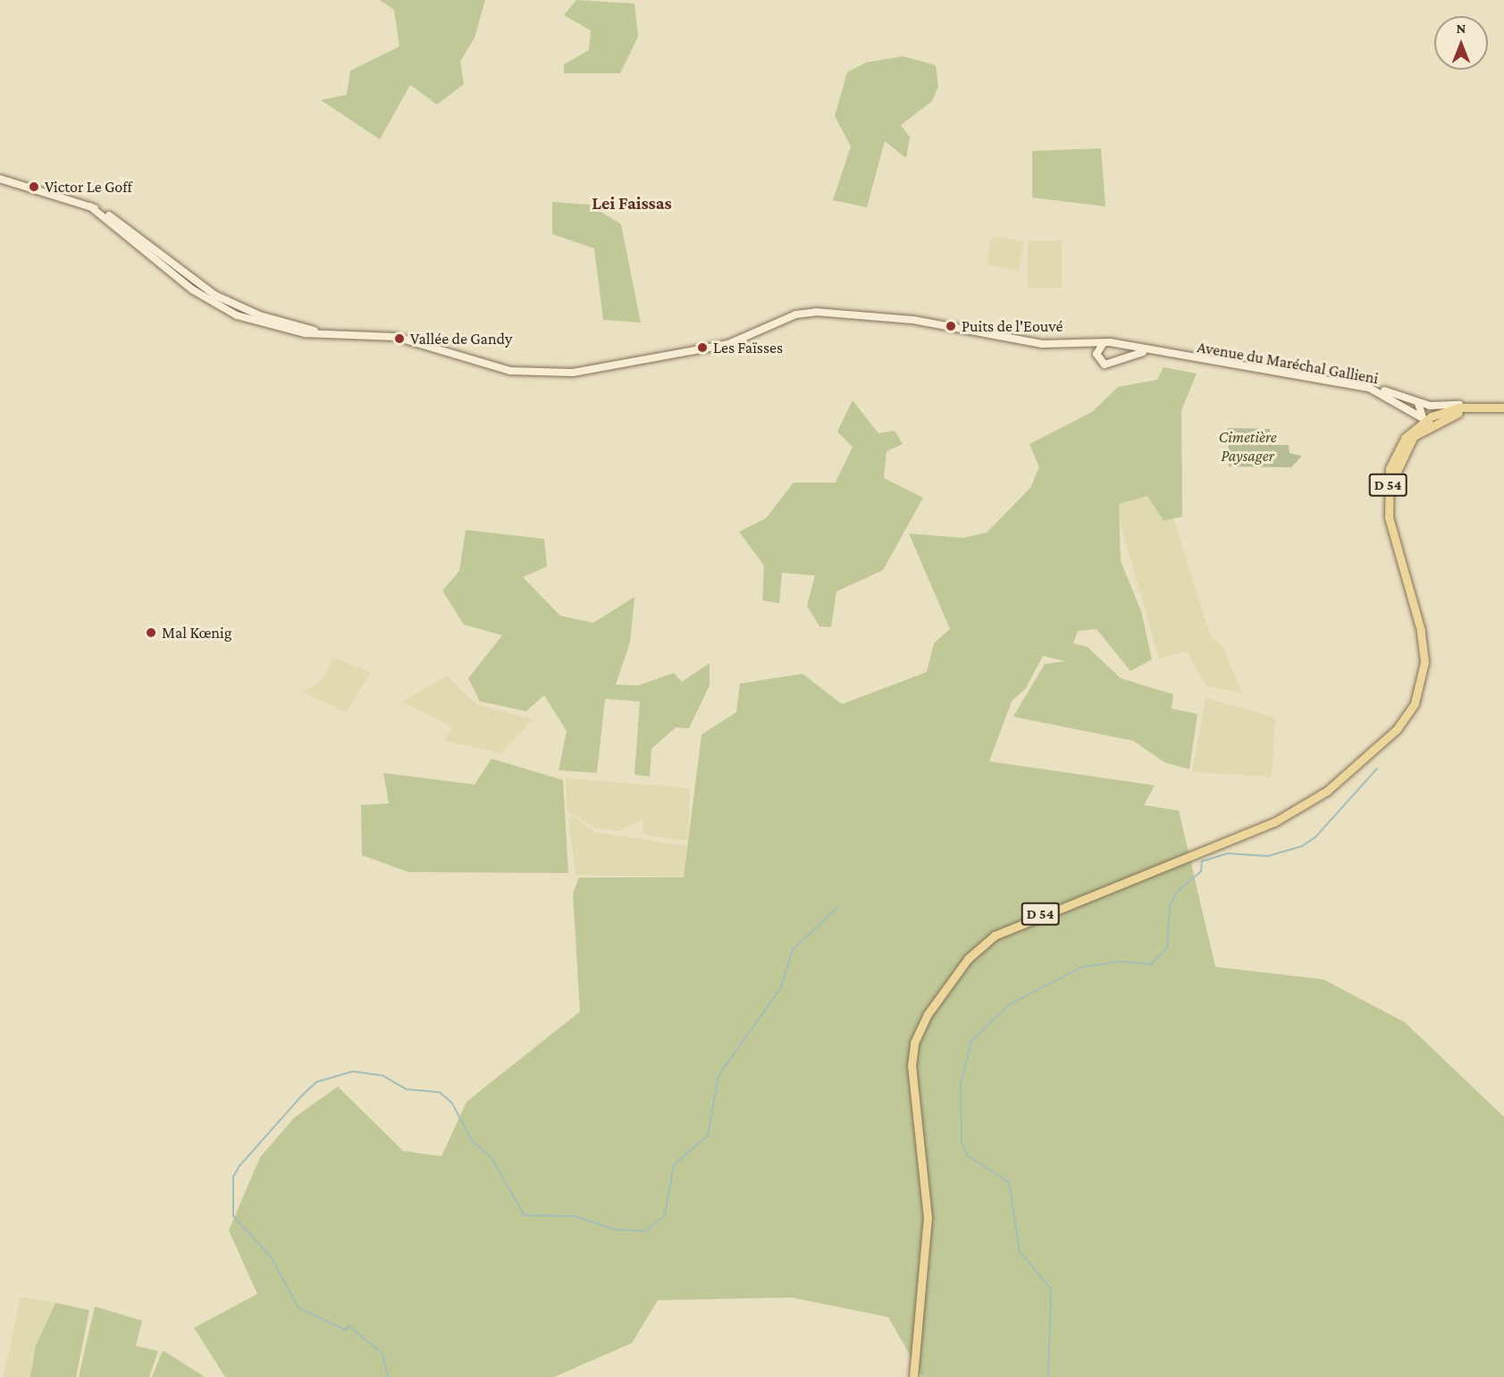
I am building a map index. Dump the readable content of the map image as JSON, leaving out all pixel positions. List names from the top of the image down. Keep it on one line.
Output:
{"streets":{"main road":["D 54"],"street":["Avenue du Maréchal Gallieni"]},"crossings":[["Avenue du Maréchal Gallieni","D 54"]],"districts":["Lei Faissas"],"parks":["Cimetière Paysager"],"places":["Victor Le Goff","Puits de l'Eouvé","Vallée de Gandy","Les Faïsses","Mal Kœnig"],"north":"top"}
